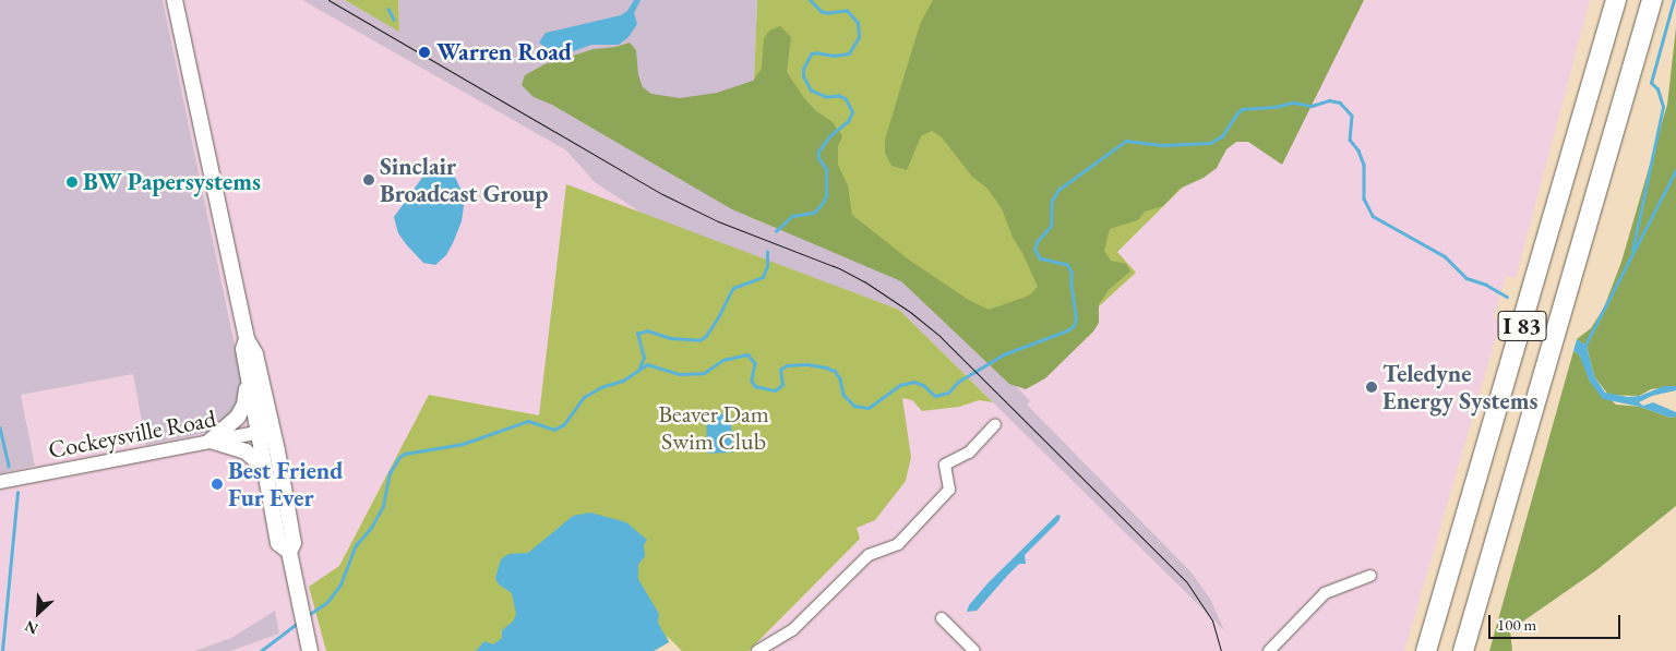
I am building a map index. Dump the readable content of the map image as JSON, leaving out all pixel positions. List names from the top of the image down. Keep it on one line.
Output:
{"streets":{"highway":["I 83"],"street":["Cockeysville Road"]},"parks":["Beaver Dam Swim Club"],"places":["Warren Road","Sinclair Broadcast Group","BW Papersystems","Teledyne Energy Systems","Best Friend Fur Ever"],"scale_bar":"100 m","north":"bottom left"}
